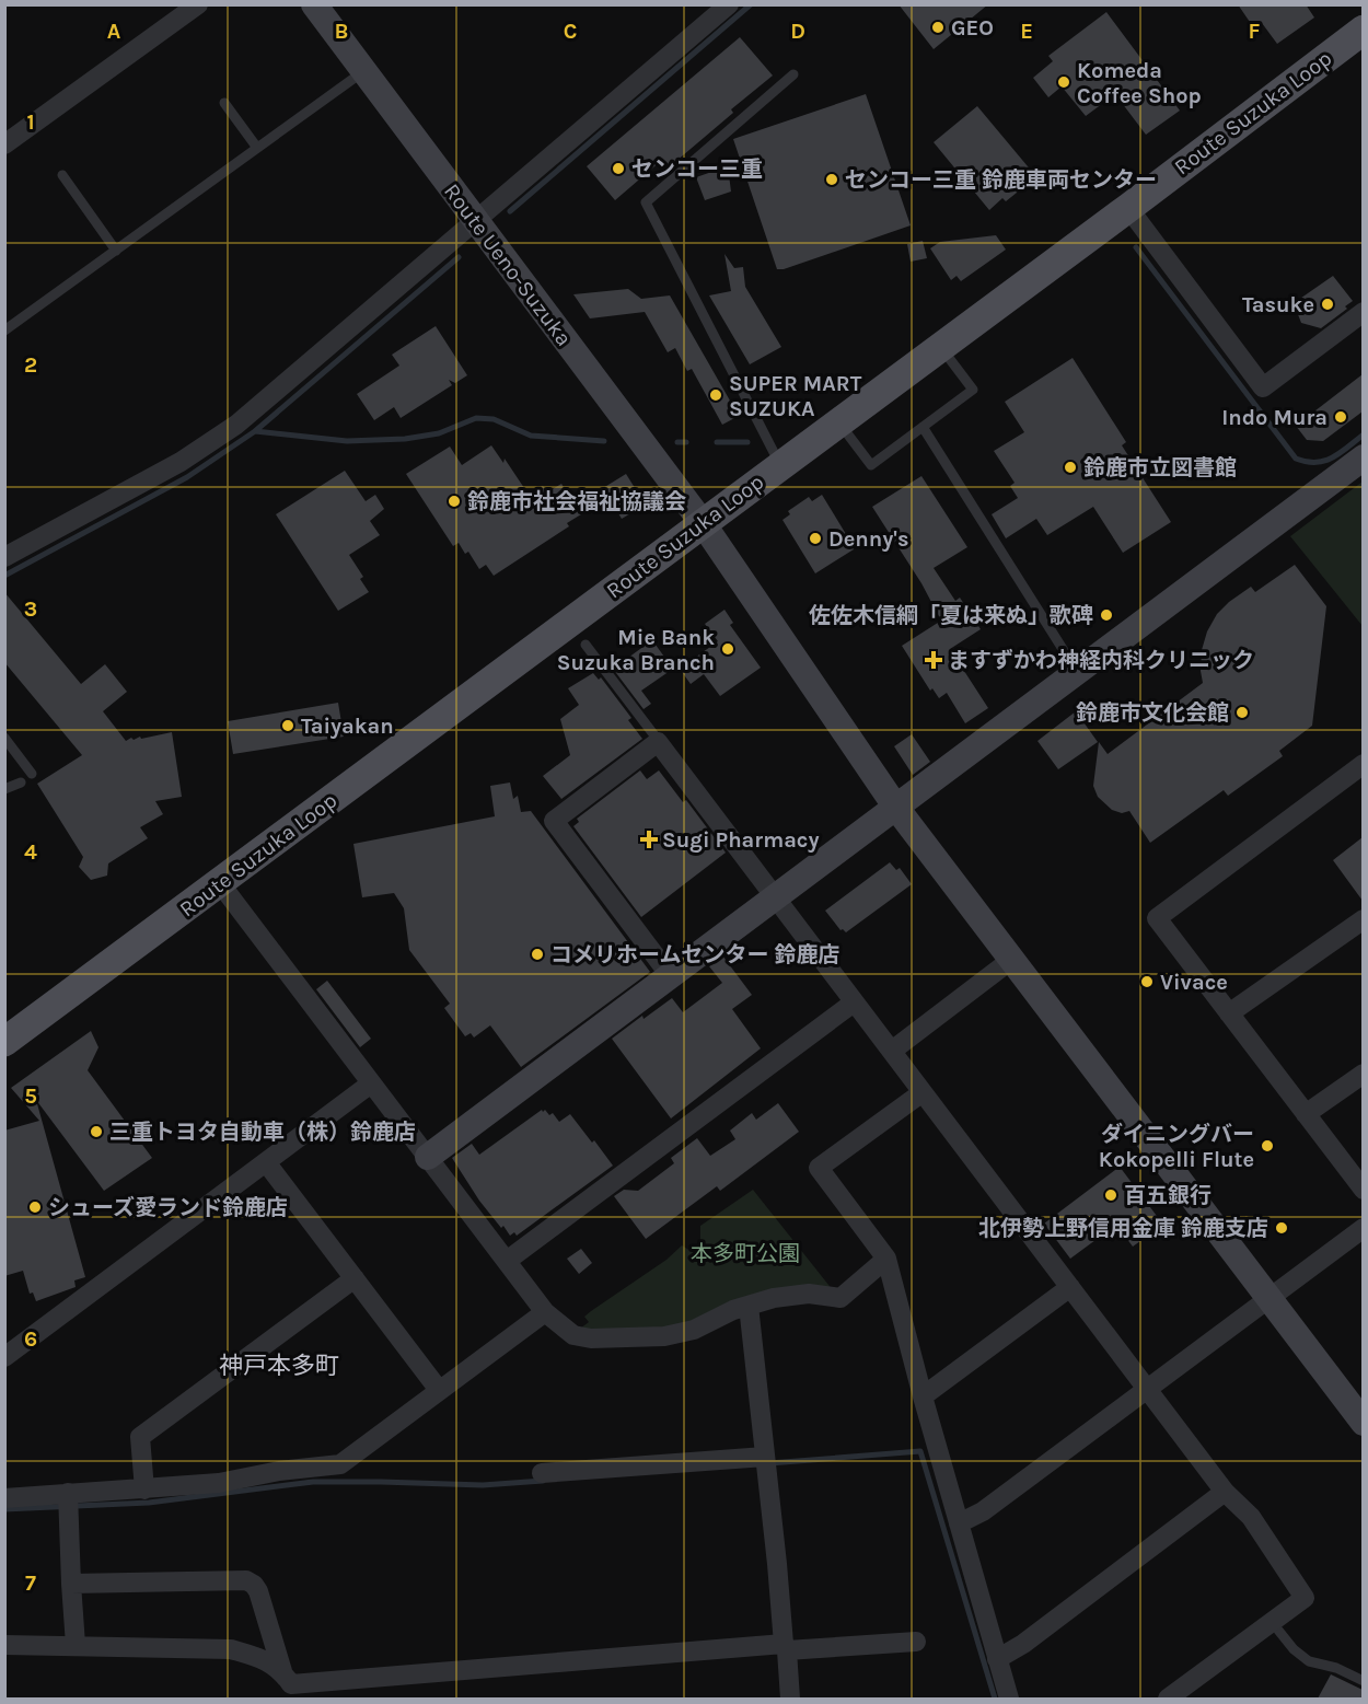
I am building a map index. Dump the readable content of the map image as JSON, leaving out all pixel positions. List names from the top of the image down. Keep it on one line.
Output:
{"streets":{"main road":["Route Suzuka Loop"],"street":["Route Ueno-Suzuka"]},"crossings":[["Route Suzuka Loop","Route Ueno-Suzuka"]],"districts":["神戸本多町"],"parks":["本多町公園"],"places":{"other":["GEO","Komeda Coffee Shop","センコー三重","センコー三重 鈴鹿車両センター","Tasuke","SUPER MART SUZUKA","Indo Mura","鈴鹿市立図書館","鈴鹿市社会福祉協議会","Denny's","佐佐木信綱「夏は来ぬ」歌碑","Mie Bank Suzuka Branch","鈴鹿市文化会館","Taiyakan","コメリホームセンター 鈴鹿店","Vivace","三重トヨタ自動車（株）鈴鹿店","ダイニングバー Kokopelli Flute","百五銀行","シューズ愛ランド鈴鹿店","北伊勢上野信用金庫 鈴鹿支店"],"health":["ますずかわ神経内科クリニック","Sugi Pharmacy"]},"grid":{"columns":["A","B","C","D","E","F"],"rows":["1","2","3","4","5","6","7"]}}
